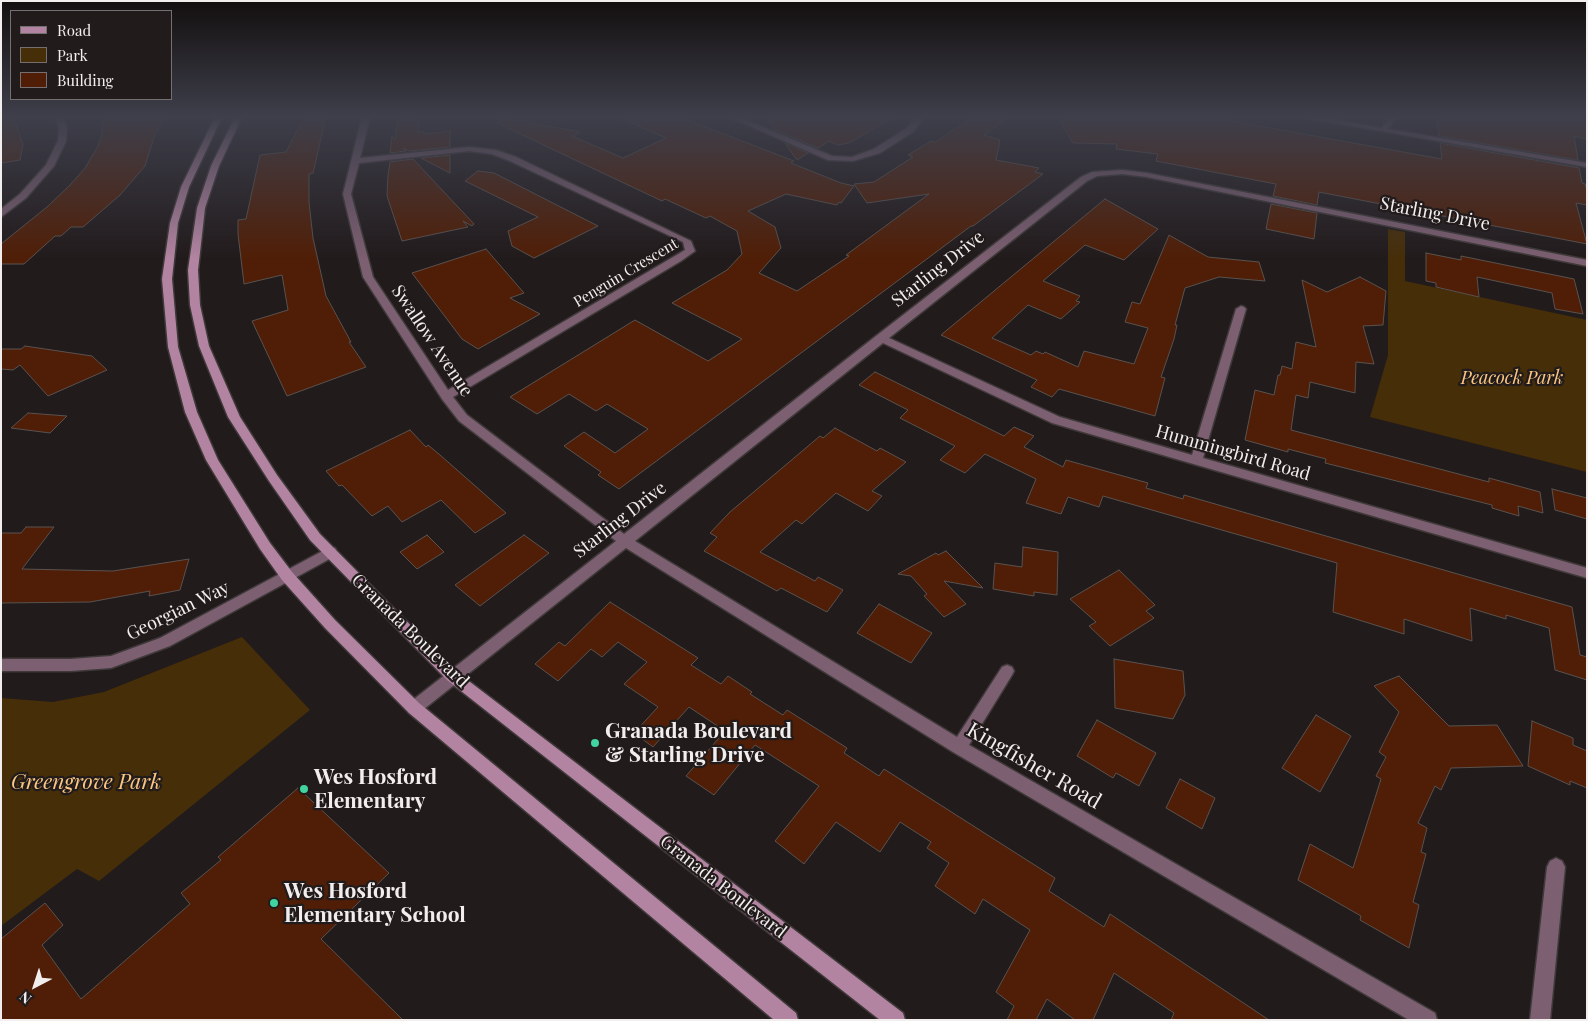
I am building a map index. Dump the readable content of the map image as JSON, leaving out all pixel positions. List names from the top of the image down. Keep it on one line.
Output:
{"streets":{"main road":["Granada Boulevard"],"street":["Starling Drive","Penguin Crescent","Swallow Avenue","Hummingbird Road","Georgian Way","Kingfisher Road"]},"crossings":[["Starling Drive","Swallow Avenue"],["Starling Drive","Hummingbird Road"],["Starling Drive","Granada Boulevard"],["Starling Drive","Kingfisher Road"],["Penguin Crescent","Swallow Avenue"],["Swallow Avenue","Kingfisher Road"],["Georgian Way","Granada Boulevard"]],"parks":["Peacock Park","Greengrove Park"],"places":["Granada Boulevard & Starling Drive","Wes Hosford Elementary","Wes Hosford Elementary School"],"legend":["Road","Park","Building"],"north":"bottom left"}
